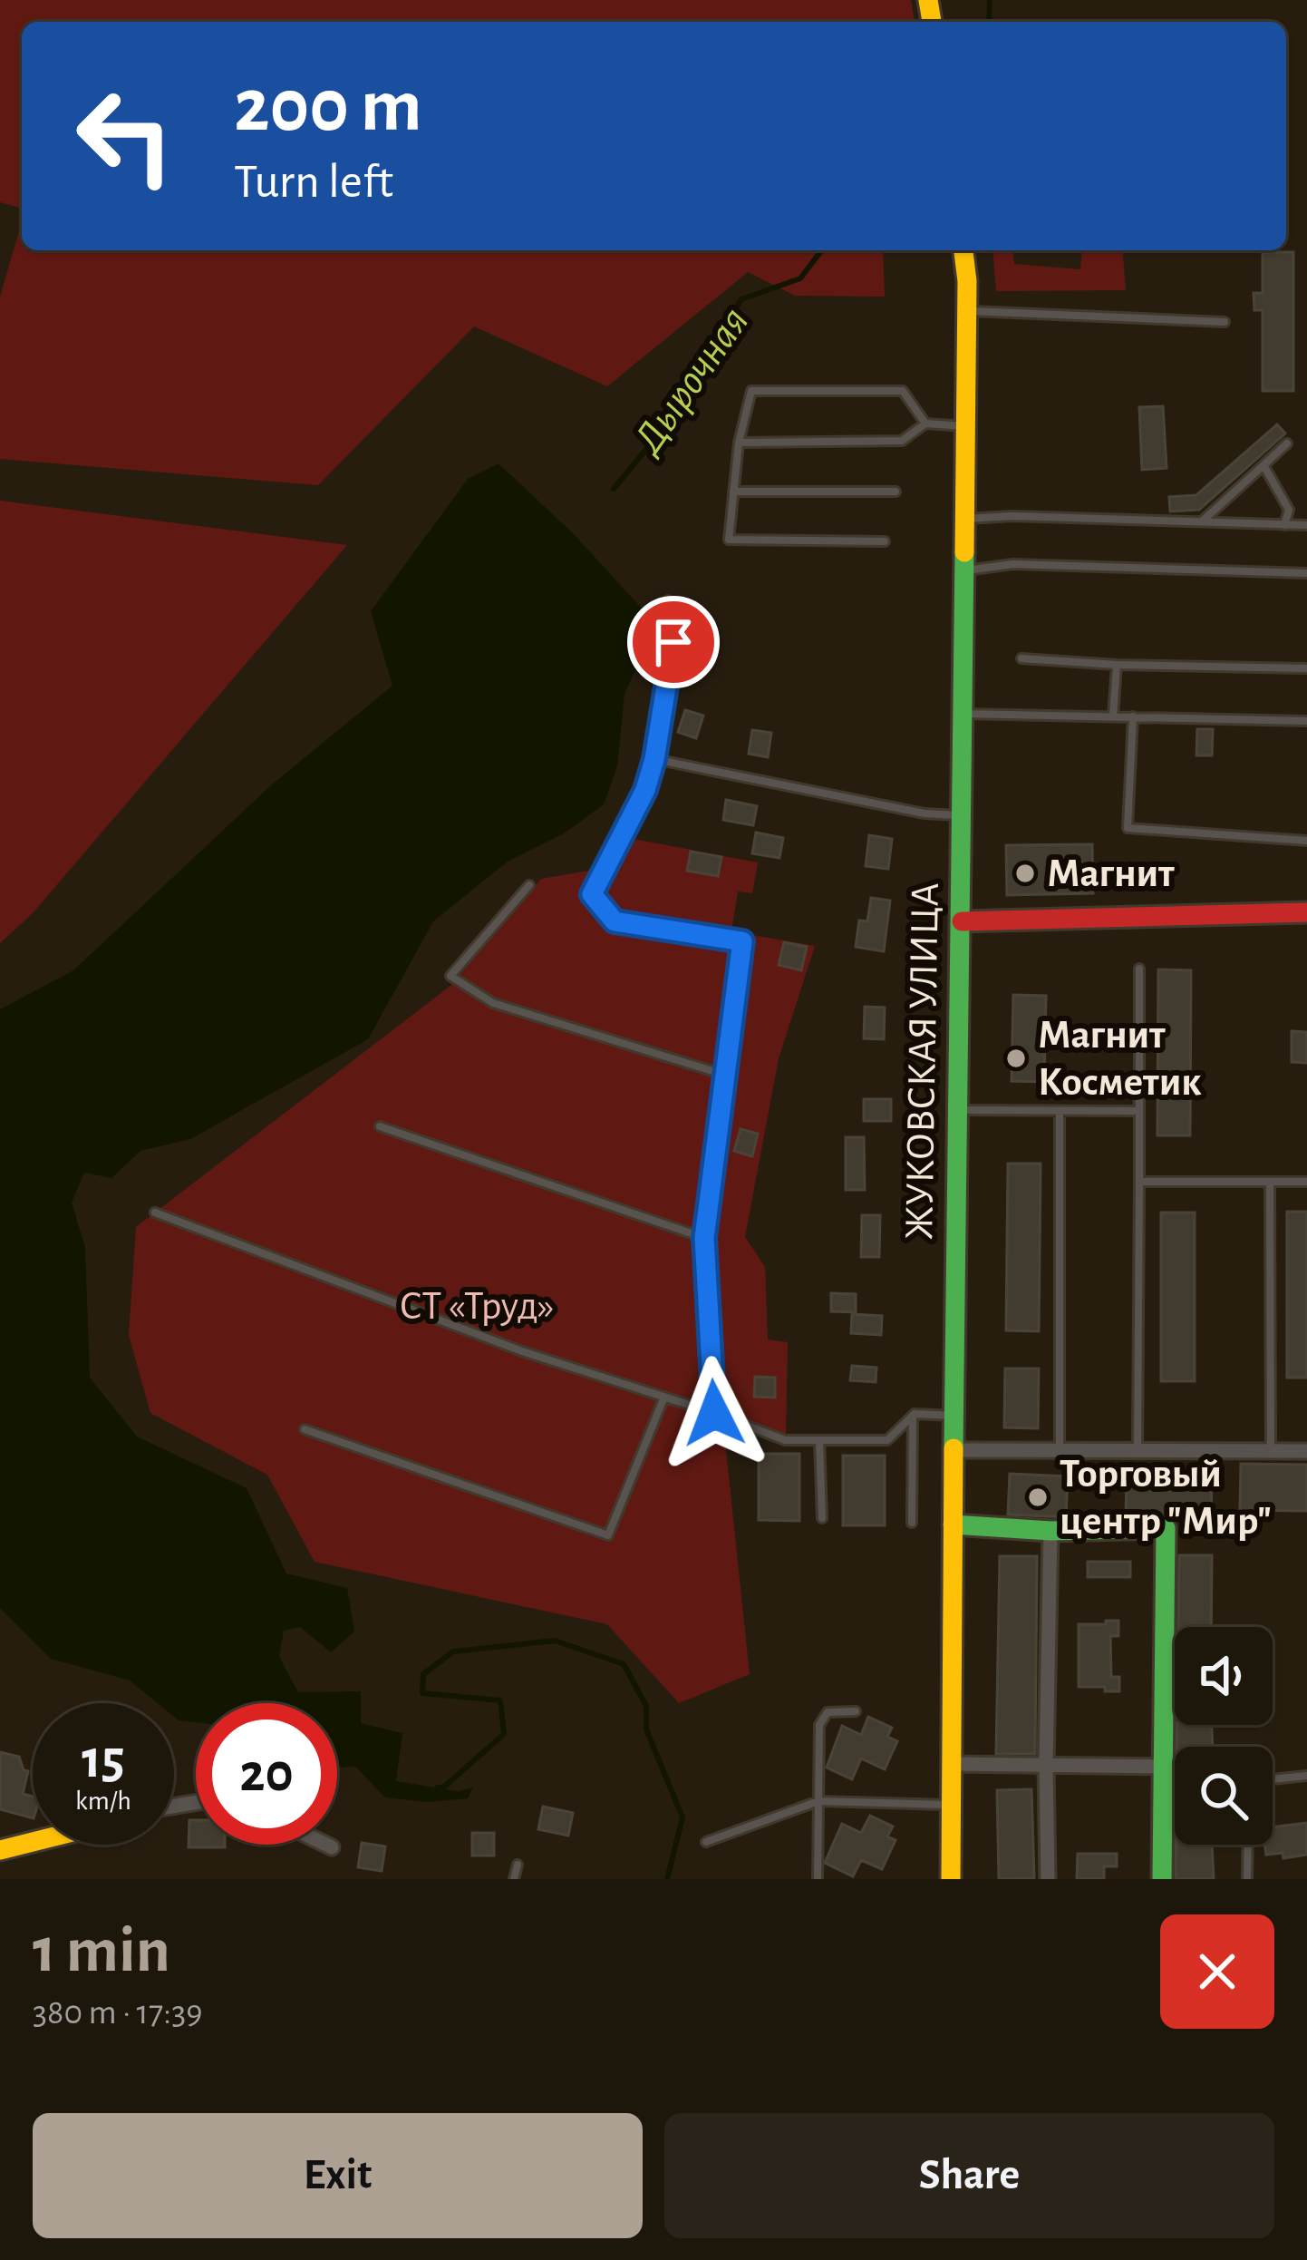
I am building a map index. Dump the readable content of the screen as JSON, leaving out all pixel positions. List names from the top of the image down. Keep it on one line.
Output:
{"streets":{"main road":["ЖУКОВСКАЯ УЛИЦА"]},"water":["Дырочная"],"parks":["СТ «Труд»"],"places":["Магнит","Магнит Косметик","Торговый центр \"Мир\""],"page":{"turn":["200 m","Turn left"],"speed":"15 km/h","limit":"20","heading":["1 min","380 m · 17:39"],"buttons":["Exit","Share"]}}
